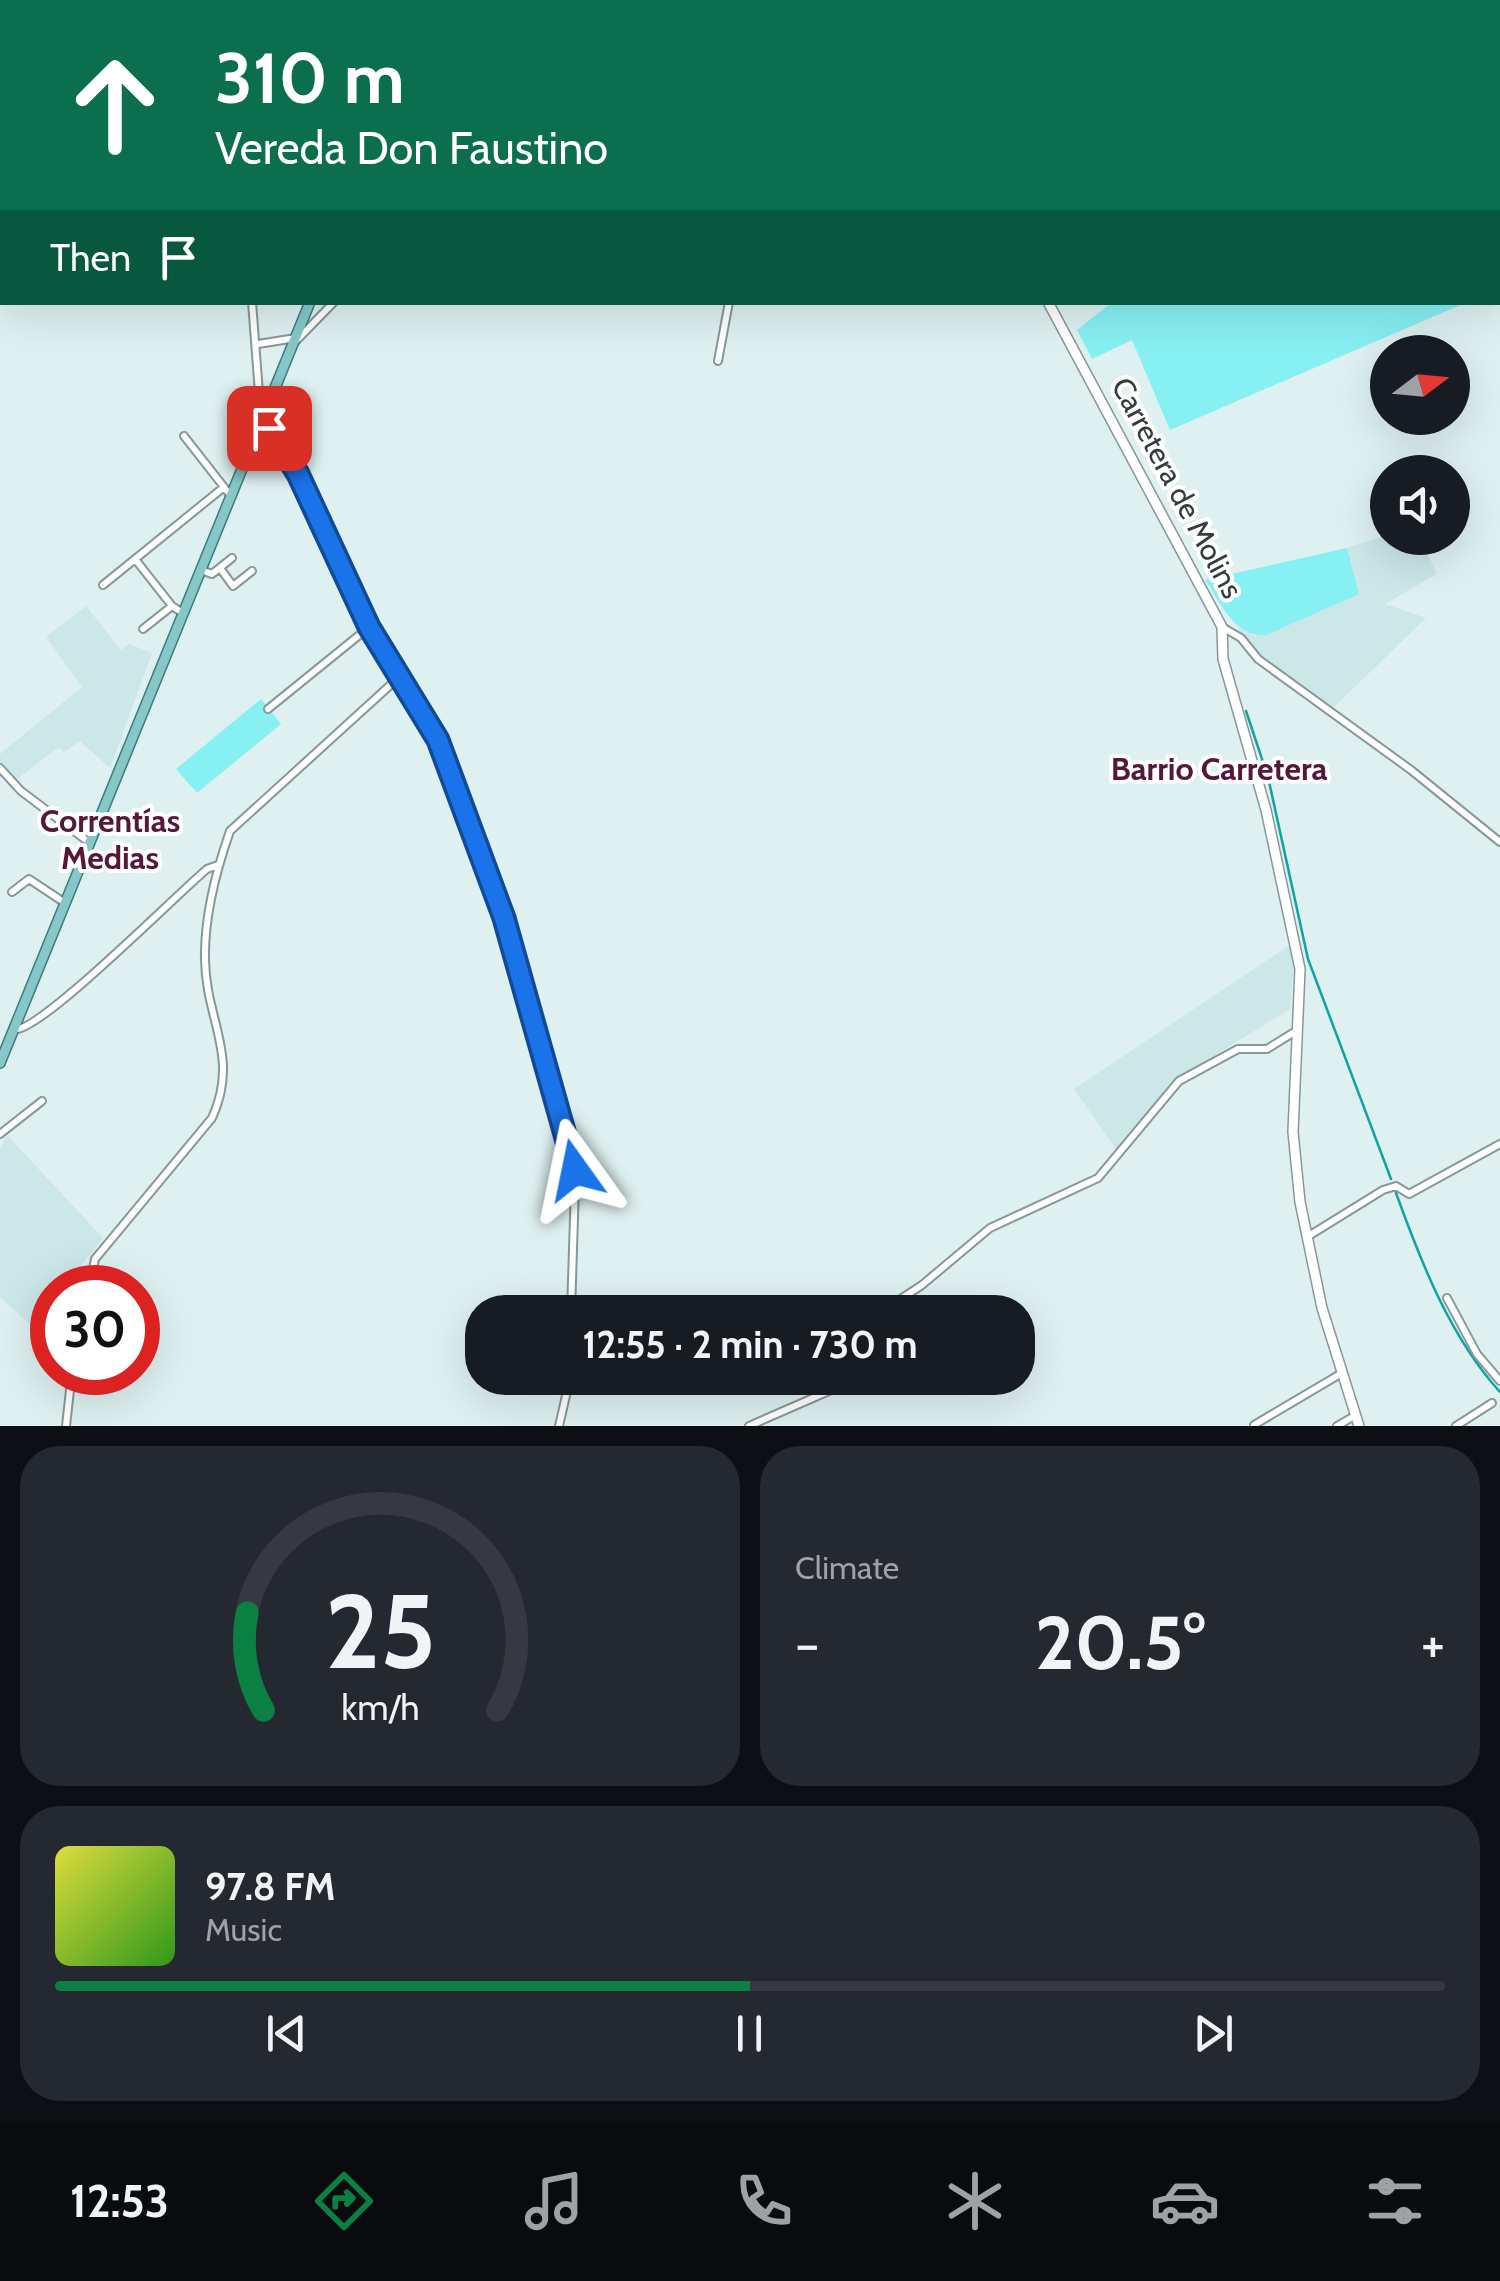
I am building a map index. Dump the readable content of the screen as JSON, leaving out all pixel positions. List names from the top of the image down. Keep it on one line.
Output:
{"streets":{"street":["Carretera de Molins"]},"districts":["Barrio Carretera","Correntías Medias"],"north":"right","page":{"turn":["310 m","Vereda Don Faustino"],"then":"Then","limit":"30","trip":"12:55 · 2 min · 730 m","tile":"Climate","heat":["−","20.5°","+"],"song":["97.8 FM","Music"],"tabs":"12:53","gauge":["25","km/h"]}}
